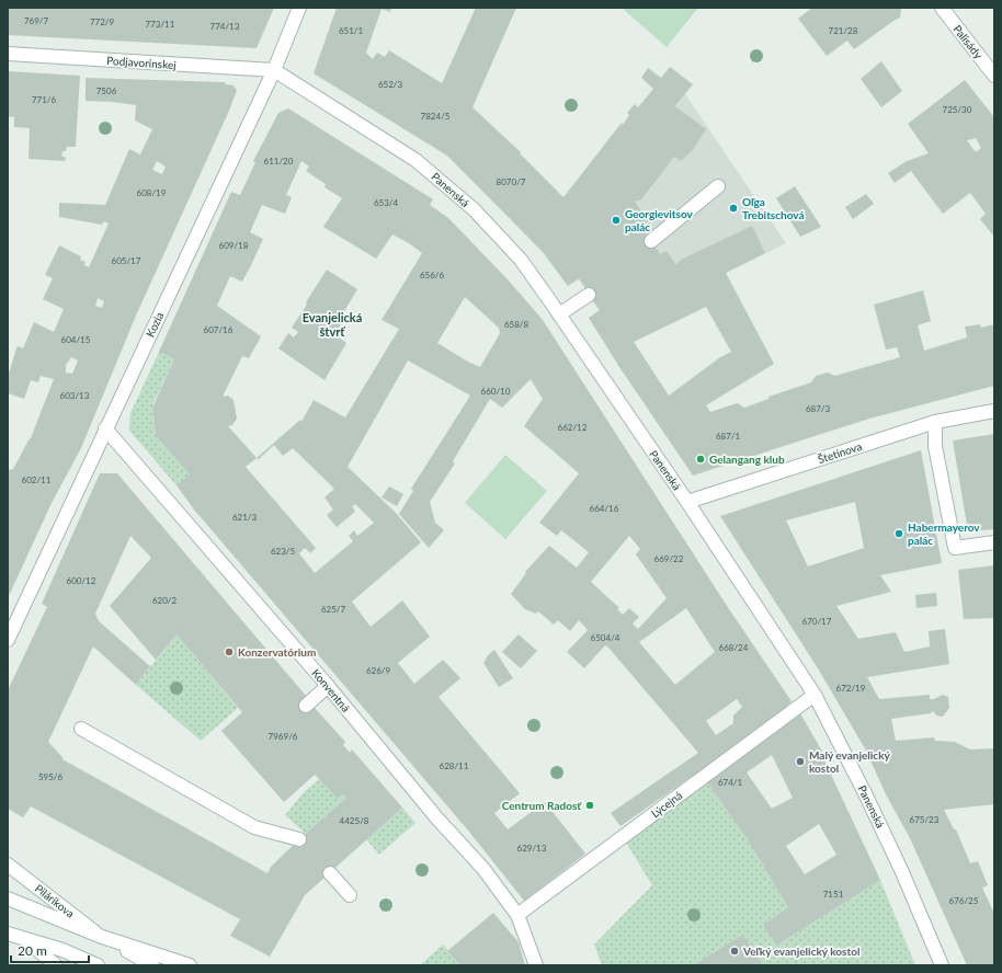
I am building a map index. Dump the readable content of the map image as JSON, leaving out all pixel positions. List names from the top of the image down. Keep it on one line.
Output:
{"streets":{"street":["Palisády","Podjavorinskej","Panenská","Kozia","Štetinova","Konventná","Lýcejná","Pilárikova"]},"crossings":[["Podjavorinskej","Panenská"],["Podjavorinskej","Kozia"],["Panenská","Kozia"],["Panenská","Štetinova"],["Panenská","Lýcejná"],["Kozia","Konventná"],["Konventná","Lýcejná"]],"districts":["Evanjelická štvrť"],"places":["Oľga Trebitschová","Georgievitsov palác","Gelangang klub","Habermayerov palác","Konzervatórium","Malý evanjelický kostol","Centrum Radosť","Veľký evanjelický kostol"],"house_numbers":["769/7","772/9","773/11","774/13","651/1","721/28","652/3","7506","771/6","725/30","7824/5","611/20","8070/7","608/19","653/4","609/18","605/17","656/6","658/8","607/16","604/15","660/10","603/13","687/3","662/12","687/1","602/11","664/16","621/3","623/5","669/22","600/12","620/2","625/7","670/17","6504/4","668/24","626/9","672/19","7969/6","628/11","595/6","674/1","675/23","4425/8","629/13","7151","676/25"],"scale_bar":"20 m"}
